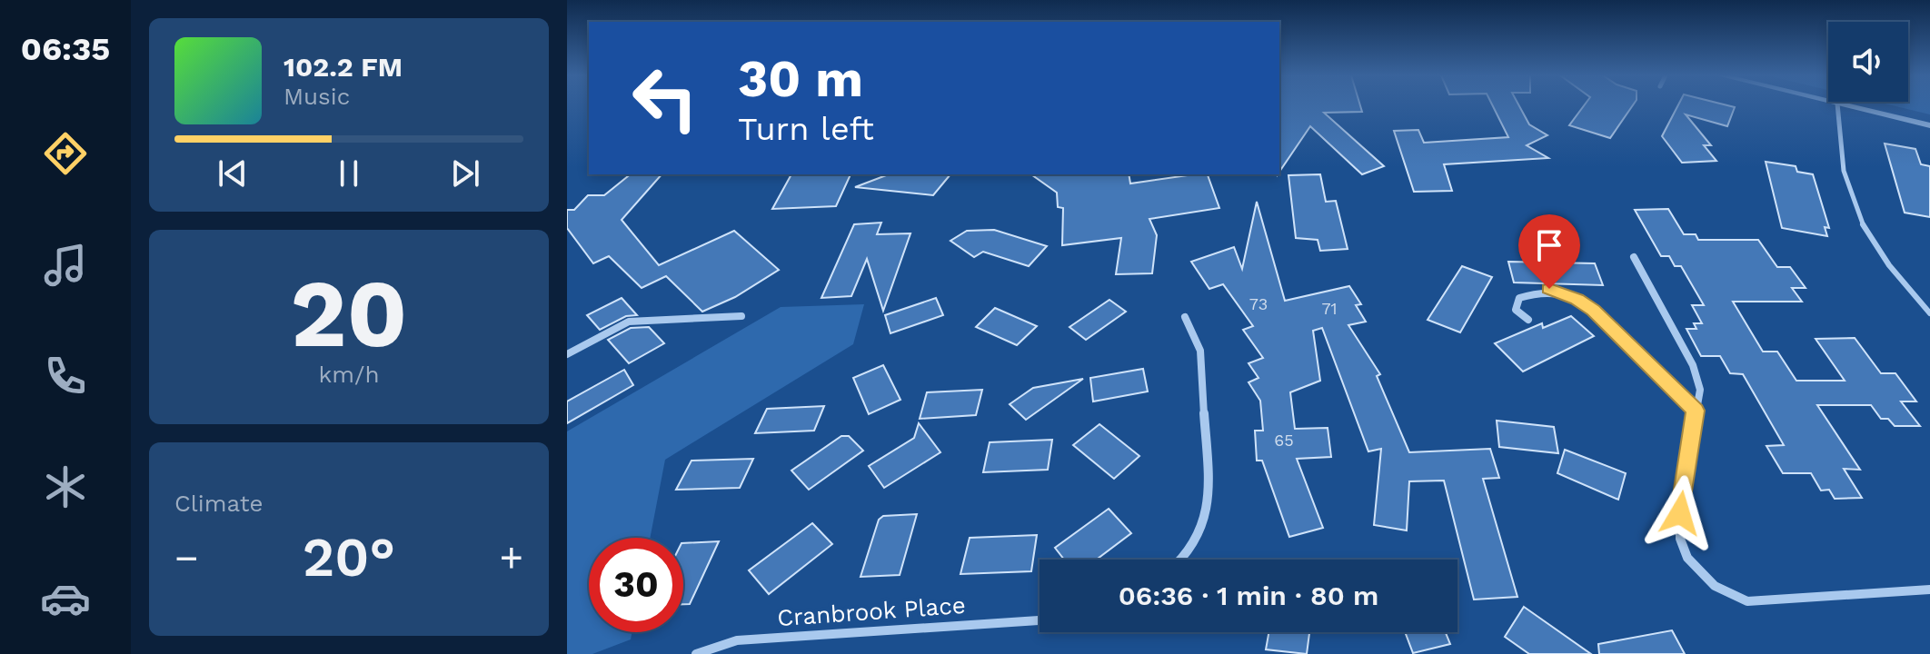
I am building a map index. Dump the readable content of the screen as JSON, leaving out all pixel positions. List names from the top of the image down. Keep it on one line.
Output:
{"streets":{"street":["Cranbrook Place"]},"house_numbers":["73","71","65"],"page":{"tabs":"06:35","turn":["30 m","Turn left"],"song":["102.2 FM","Music"],"tile":[["20","km/h"],"Climate"],"heat":["−","20°","+"],"limit":"30","trip":"06:36 · 1 min · 80 m"}}
